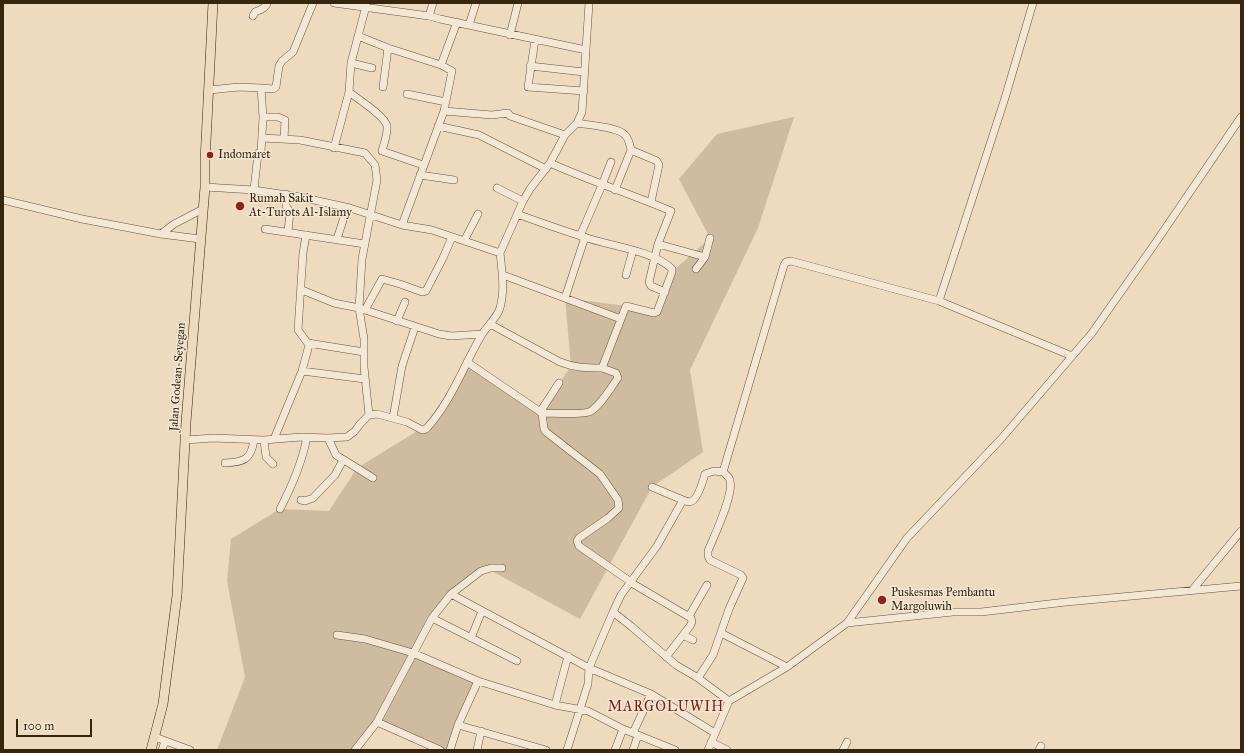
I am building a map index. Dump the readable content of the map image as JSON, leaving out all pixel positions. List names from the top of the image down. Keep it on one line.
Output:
{"streets":{"main road":["Jalan Godean-Seyegan"]},"districts":["MARGOLUWIH"],"places":["Indomaret","Rumah Sakit At-Turots Al-Islamy","Puskesmas Pembantu Margoluwih"],"scale_bar":"100 m"}
